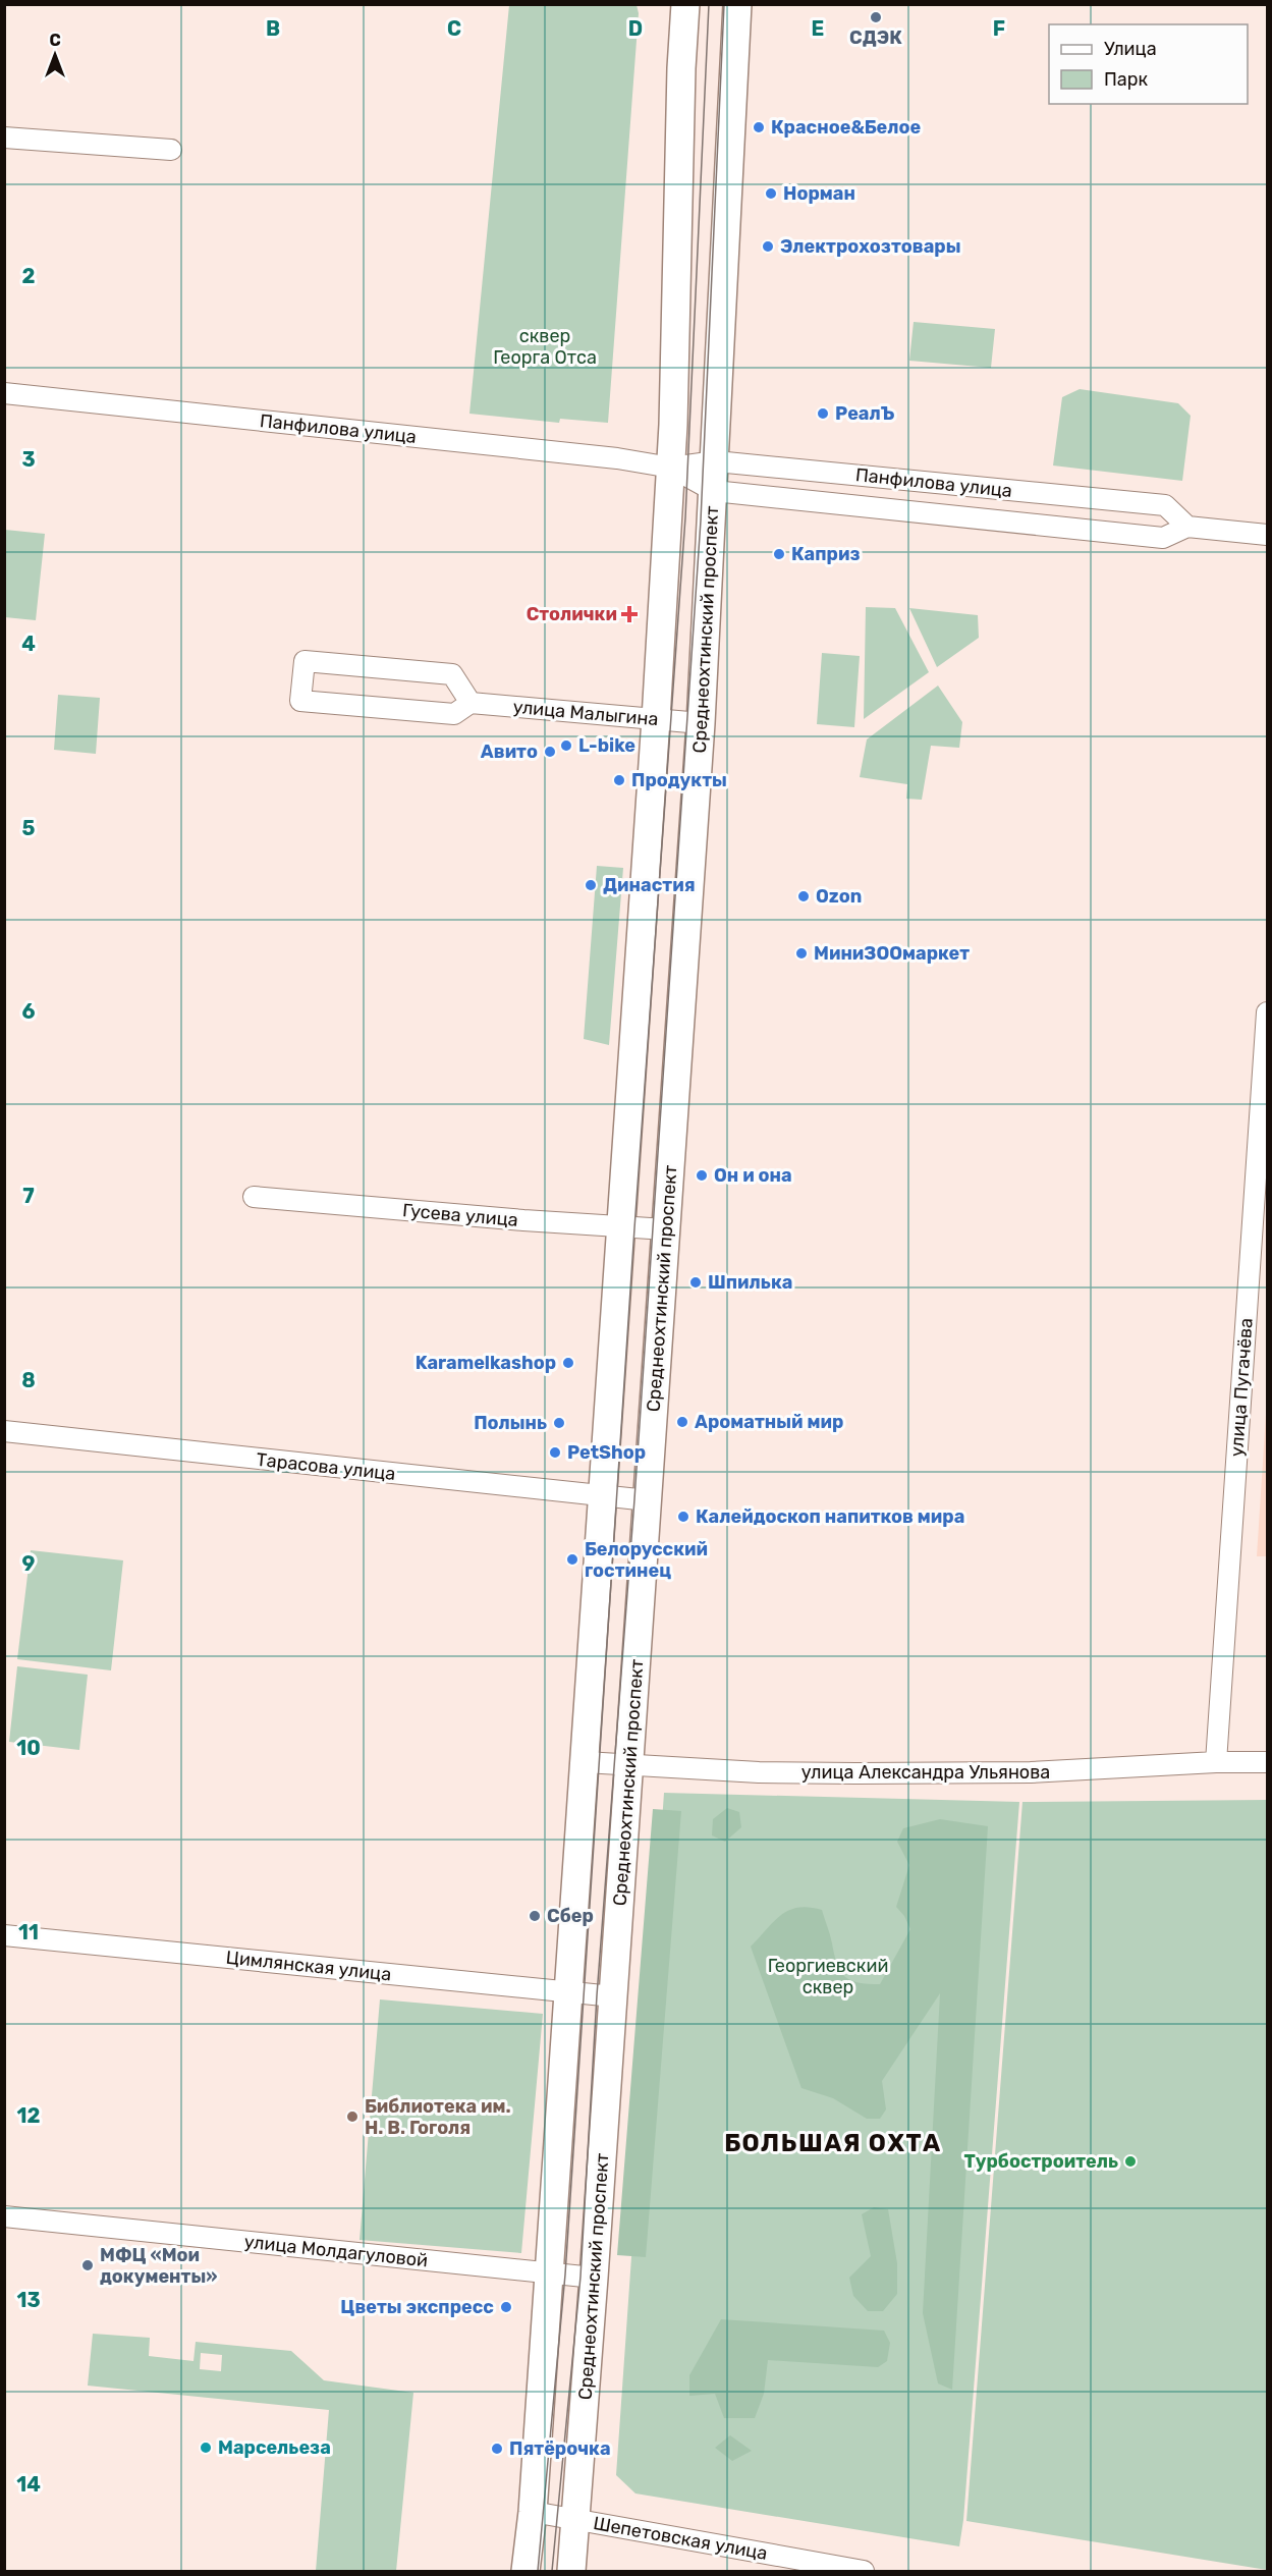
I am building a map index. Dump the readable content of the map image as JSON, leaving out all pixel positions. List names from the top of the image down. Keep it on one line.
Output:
{"streets":{"main road":["Среднеохтинский проспект"],"street":["Панфилова улица","улица Малыгина","Гусева улица","улица Пугачёва","Тарасова улица","улица Александра Ульянова","Цимлянская улица","улица Молдагуловой","Шепетовская улица"]},"crossings":[["Панфилова улица","Среднеохтинский проспект"],["Среднеохтинский проспект","улица Малыгина"],["Среднеохтинский проспект","Гусева улица"],["Среднеохтинский проспект","Тарасова улица"],["Среднеохтинский проспект","улица Александра Ульянова"],["Среднеохтинский проспект","Цимлянская улица"],["Среднеохтинский проспект","улица Молдагуловой"],["Среднеохтинский проспект","Шепетовская улица"],["улица Пугачёва","улица Александра Ульянова"]],"districts":["БОЛЬШАЯ ОХТА"],"parks":["сквер Георга Отса","Георгиевский сквер"],"places":{"other":["СДЭК","Красное&Белое","Норман","Электрохозтовары","РеалЪ","Каприз","L-bike","Авито","Продукты","Династия","Ozon","МиниЗООмаркет","Он и она","Шпилька","Karamelkashop","Ароматный мир","Полынь","PetShop","Калейдоскоп напитков мира","Белорусский гостинец","Сбер","Библиотека им. Н. В. Гоголя","Турбостроитель","МФЦ «Мои документы»","Цветы экспресс","Марсельеза","Пятёрочка"],"health":["Столички"]},"legend":["Улица","Парк"],"north":"top","grid":{"columns":["B","C","D","E","F"],"rows":["2","3","4","5","6","7","8","9","10","11","12","13","14"]}}
